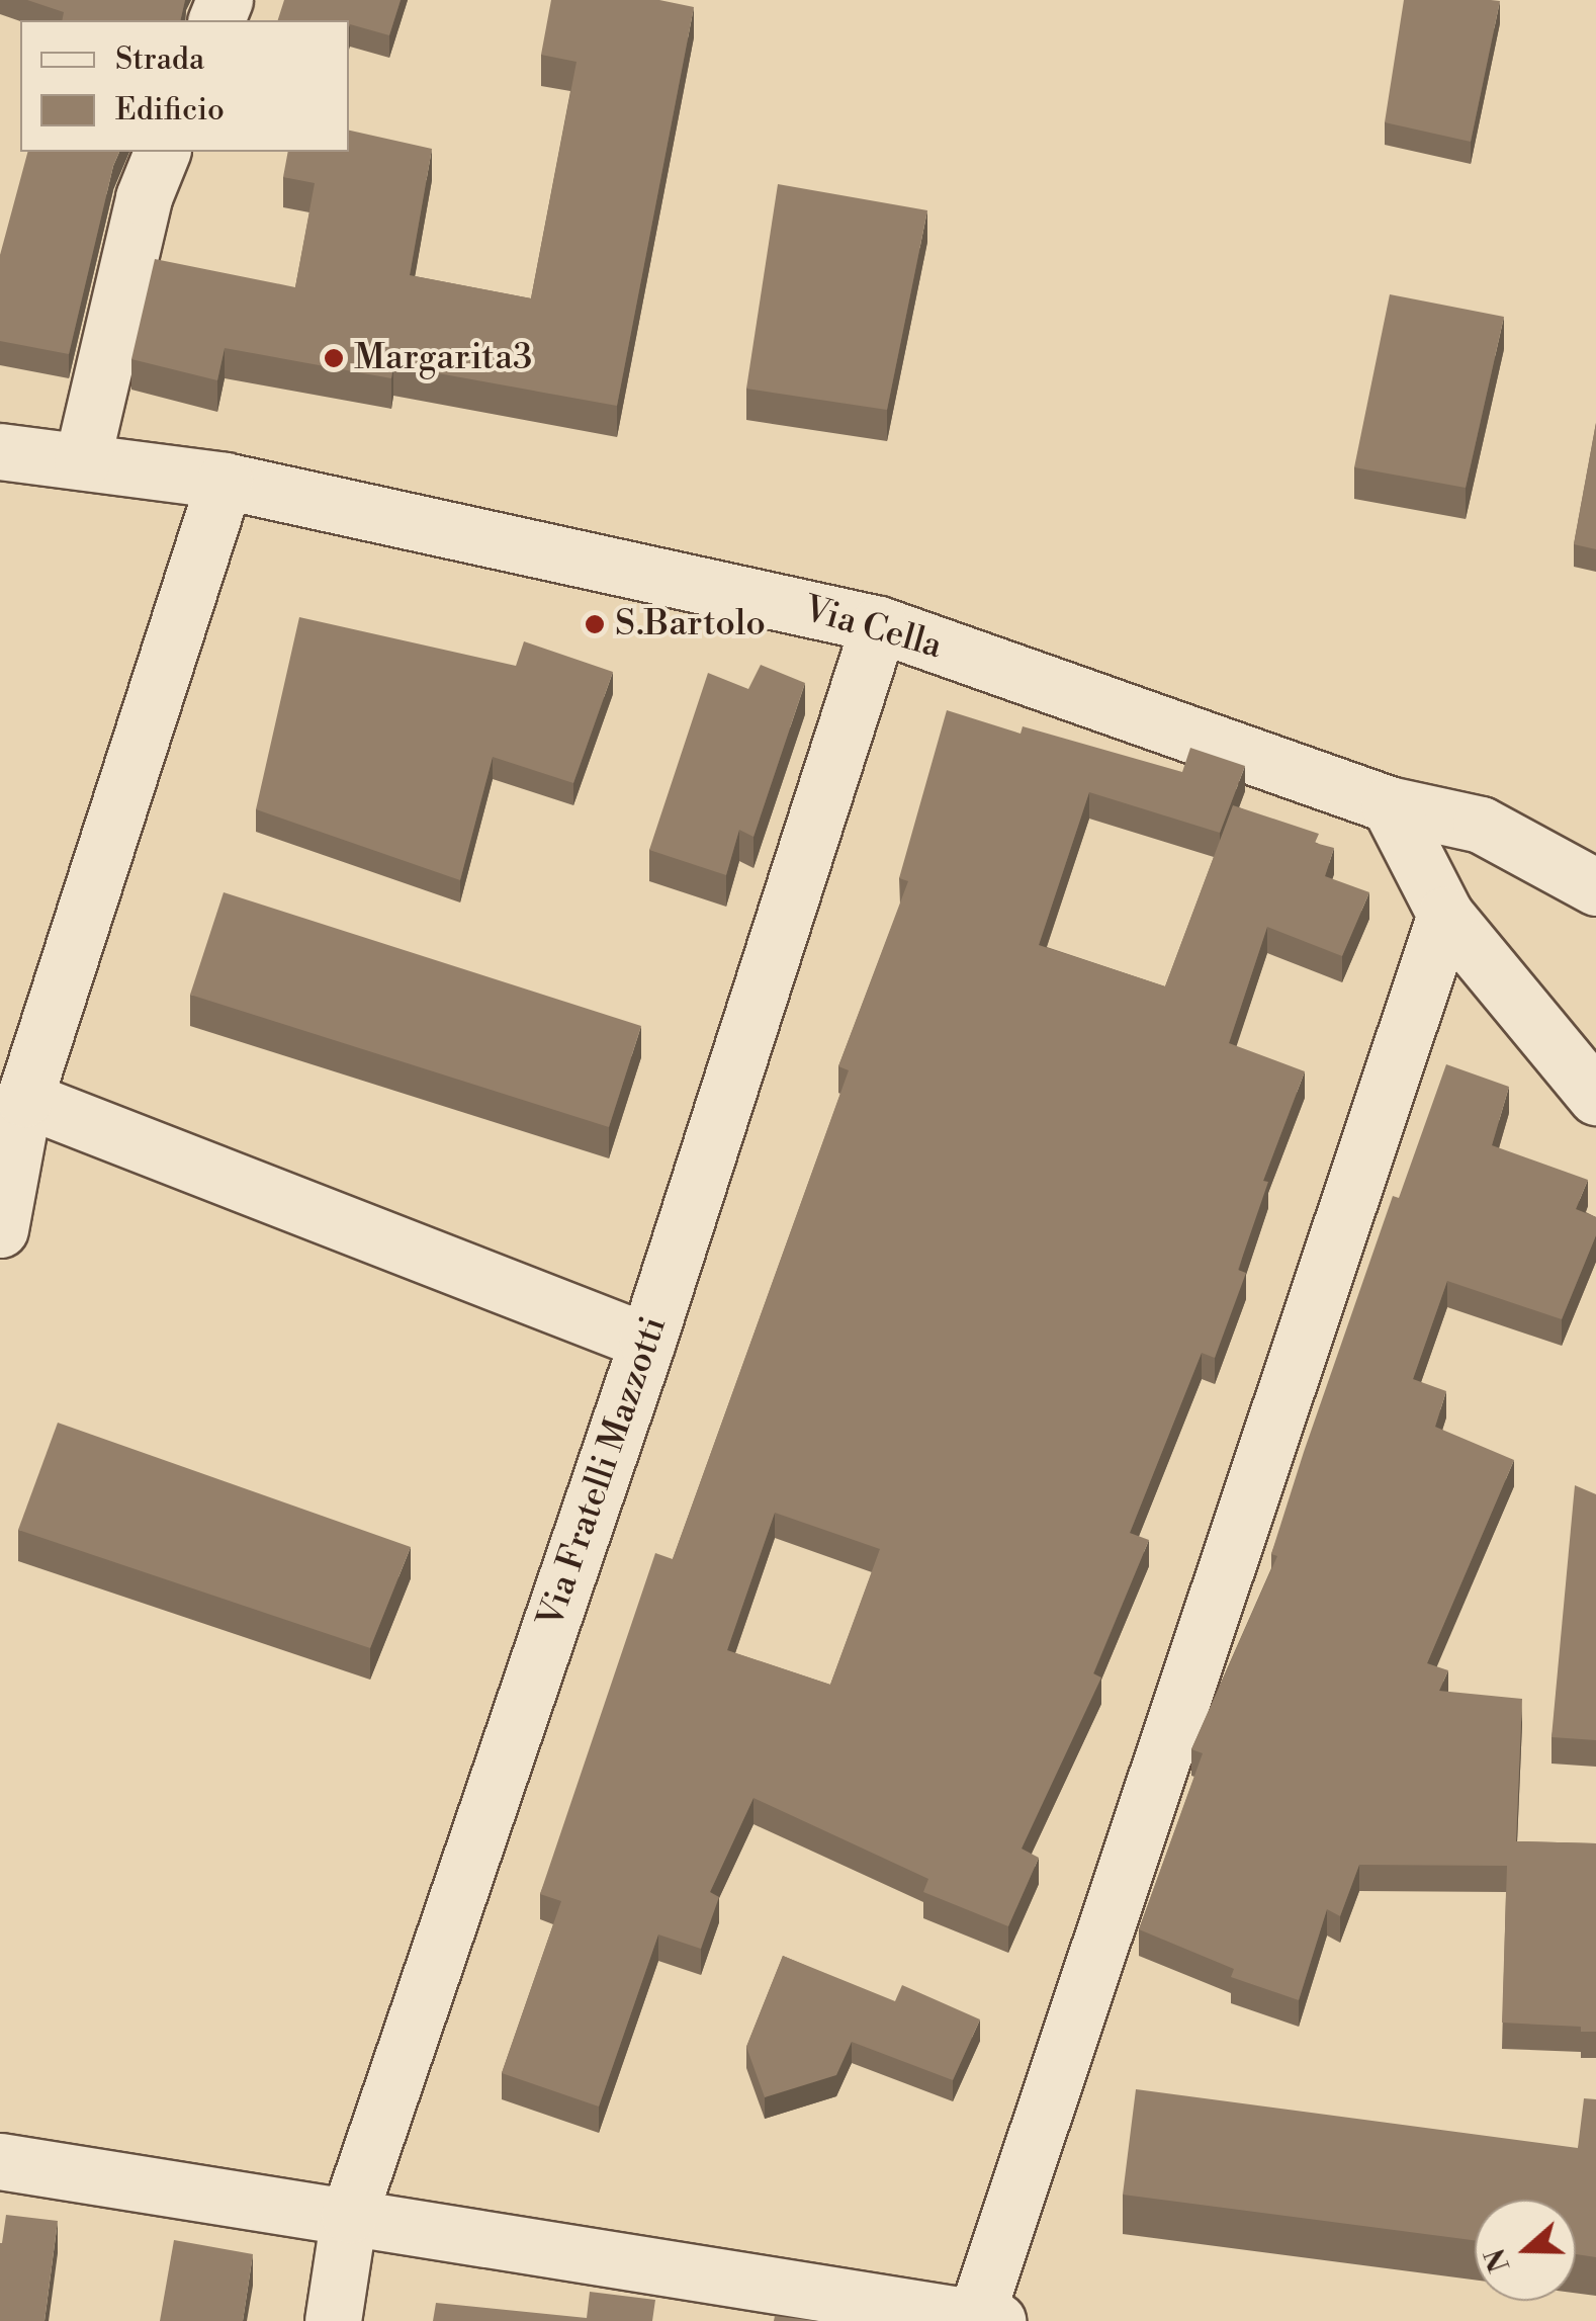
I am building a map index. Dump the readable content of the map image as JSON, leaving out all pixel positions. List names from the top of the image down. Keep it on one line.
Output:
{"streets":{"street":["Via Cella","Via Fratelli Mazzotti"]},"crossings":[["Via Cella","Via Fratelli Mazzotti"]],"places":["Margarita3","S.Bartolo"],"legend":["Strada","Edificio"],"north":"left"}
